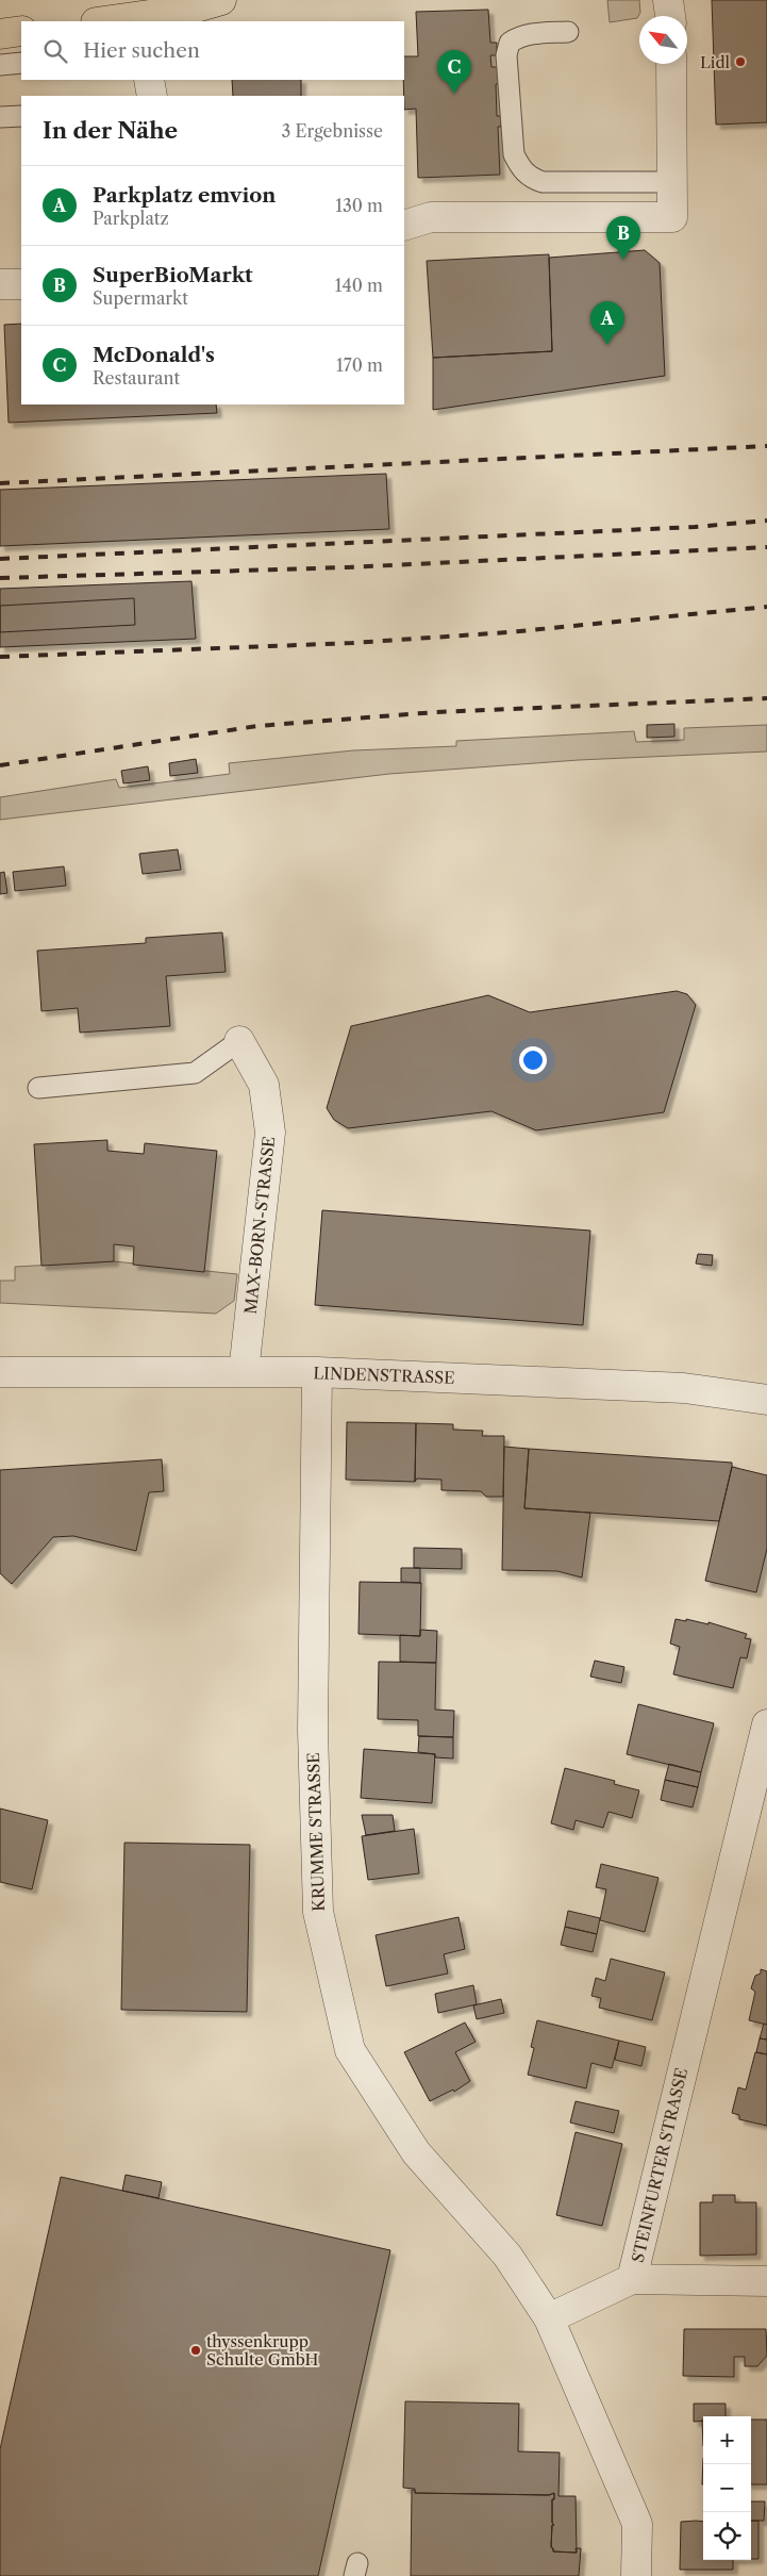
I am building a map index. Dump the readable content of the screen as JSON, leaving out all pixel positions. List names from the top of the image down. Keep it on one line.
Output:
{"streets":{"street":["MAX-BORN-STRASSE","LINDENSTRASSE","KRUMME STRASSE","STEINFURTER STRASSE"]},"crossings":[["MAX-BORN-STRASSE","LINDENSTRASSE"],["LINDENSTRASSE","KRUMME STRASSE"],["KRUMME STRASSE","STEINFURTER STRASSE"]],"places":["Lidl","thyssenkrupp Schulte GmbH"],"north":"top left","page":{"search":"Hier suchen","pins":["C","B","A"],"heading":["In der Nähe","3 Ergebnisse"],"list":[{"mark":"A","name":"Parkplatz emvion","note":"Parkplatz","value":"130 m"},{"mark":"B","name":"SuperBioMarkt","note":"Supermarkt","value":"140 m"},{"mark":"C","name":"McDonald's","note":"Restaurant","value":"170 m"}],"map_buttons":["+","−"]}}
